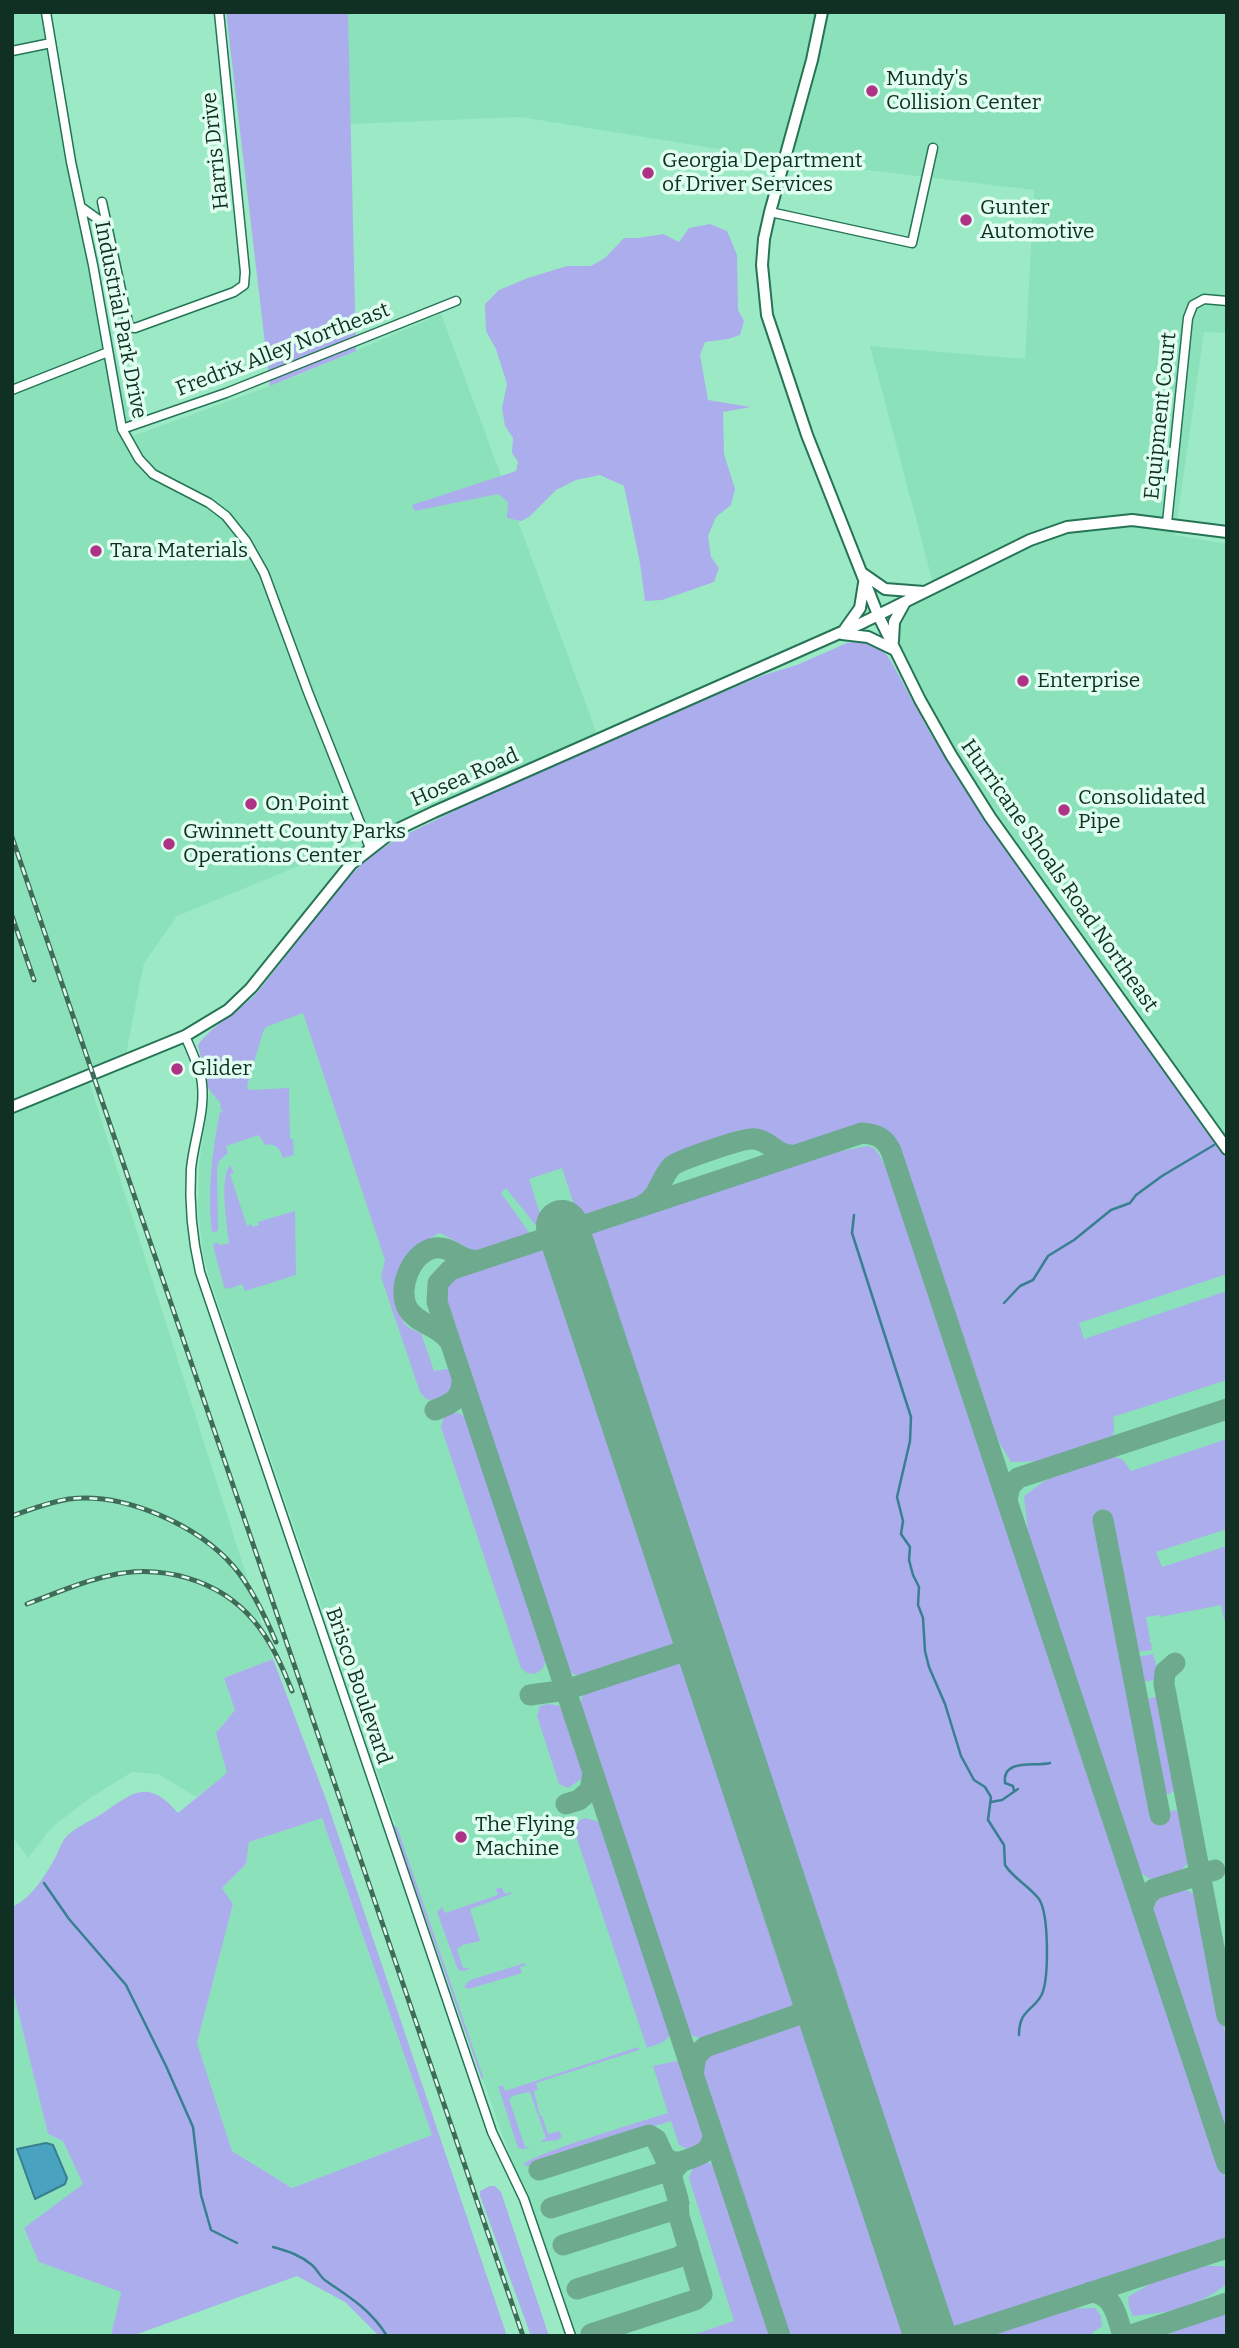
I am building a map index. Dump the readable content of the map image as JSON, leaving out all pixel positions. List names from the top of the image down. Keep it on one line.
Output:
{"streets":{"street":["Harris Drive","Industrial Park Drive","Fredrix Alley Northeast","Equipment Court","Hosea Road","Hurricane Shoals Road Northeast","Brisco Boulevard"]},"crossings":[["Industrial Park Drive","Fredrix Alley Northeast"],["Industrial Park Drive","Hosea Road"],["Equipment Court","Hosea Road"],["Hosea Road","Hurricane Shoals Road Northeast"],["Hosea Road","Brisco Boulevard"]],"places":["Mundy's Collision Center","Georgia Department of Driver Services","Gunter Automotive","Tara Materials","Enterprise","On Point","Consolidated Pipe","Gwinnett County Parks Operations Center","Glider","The Flying Machine"]}
